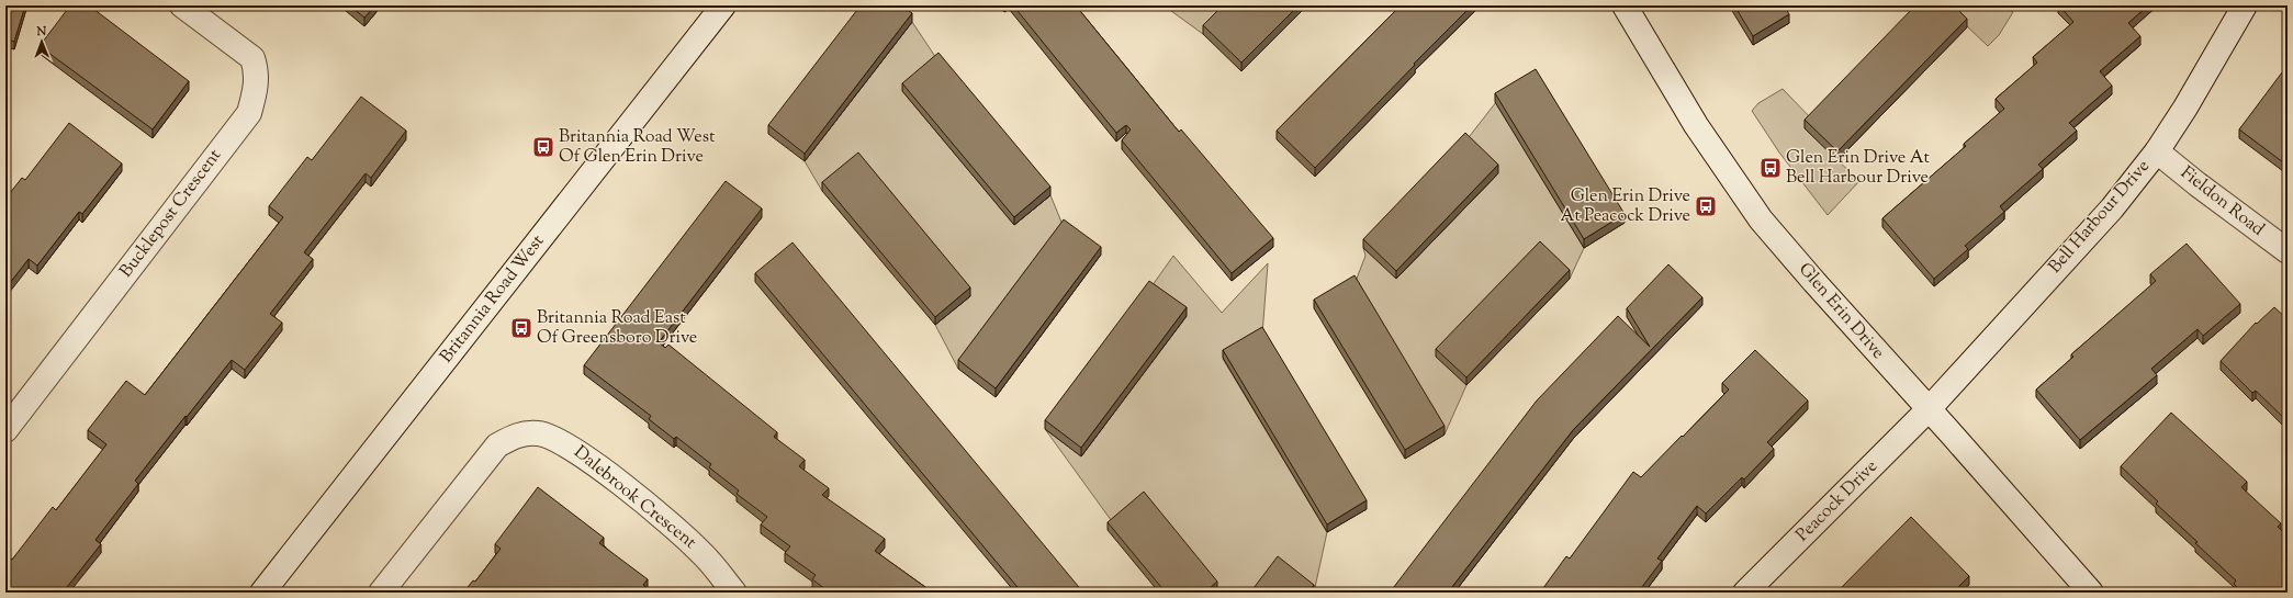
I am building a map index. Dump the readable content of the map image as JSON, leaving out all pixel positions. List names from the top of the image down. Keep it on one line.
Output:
{"streets":{"street":["Fieldon Road","Bucklepost Crescent","Bell Harbour Drive","Britannia Road West","Glen Erin Drive","Dalebrook Crescent","Peacock Drive"]},"crossings":[["Fieldon Road","Bell Harbour Drive"],["Bell Harbour Drive","Glen Erin Drive"],["Bell Harbour Drive","Peacock Drive"],["Glen Erin Drive","Peacock Drive"]],"places":{"bus stop":["Britannia Road West Of Glen Erin Drive","Glen Erin Drive At Bell Harbour Drive","Glen Erin Drive At Peacock Drive","Britannia Road East Of Greensboro Drive"]},"north":"top"}
